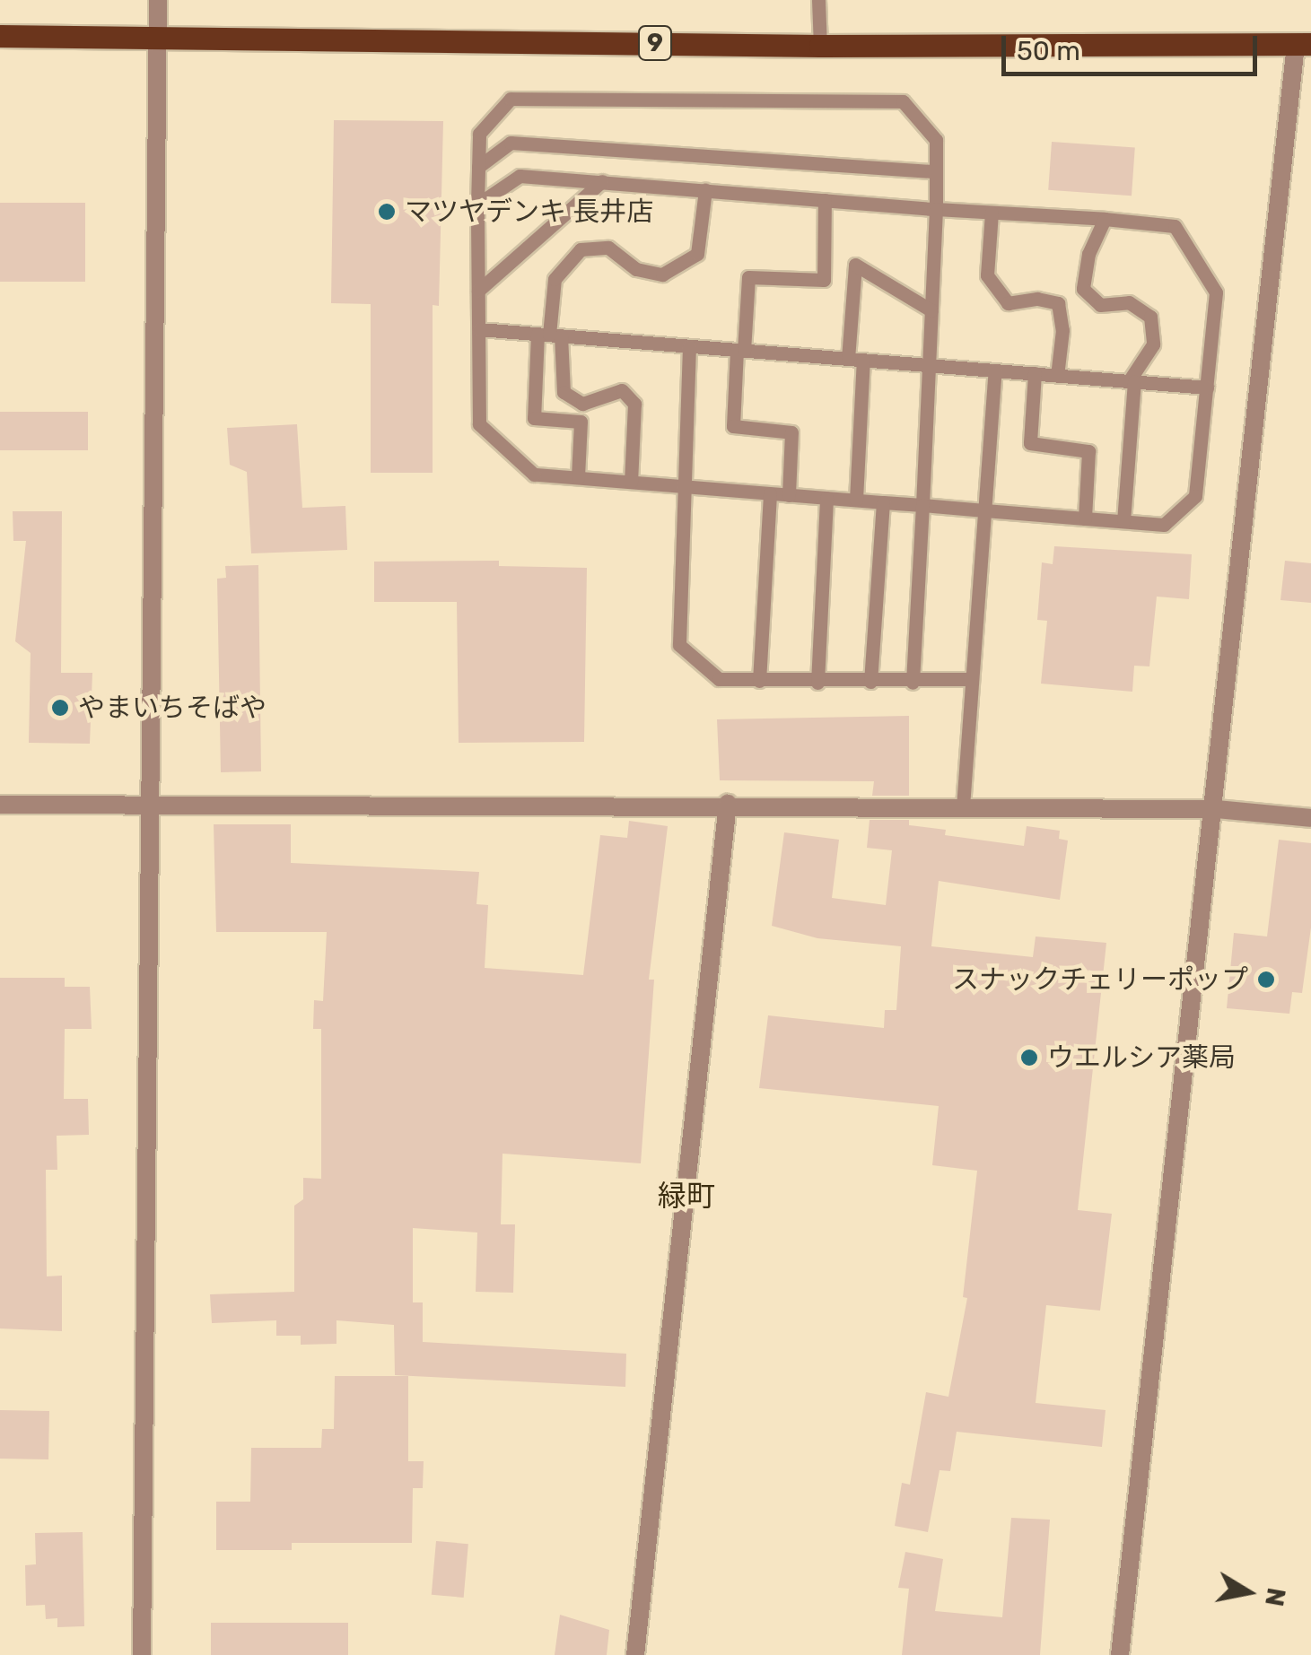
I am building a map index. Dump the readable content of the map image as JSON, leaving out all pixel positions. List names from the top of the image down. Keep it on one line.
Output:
{"streets":{"main road":["9"]},"districts":["緑町"],"places":["マツヤデンキ 長井店","やまいちそばや","スナックチェリーポップ","ウエルシア薬局"],"scale_bar":"50 m","north":"right"}
